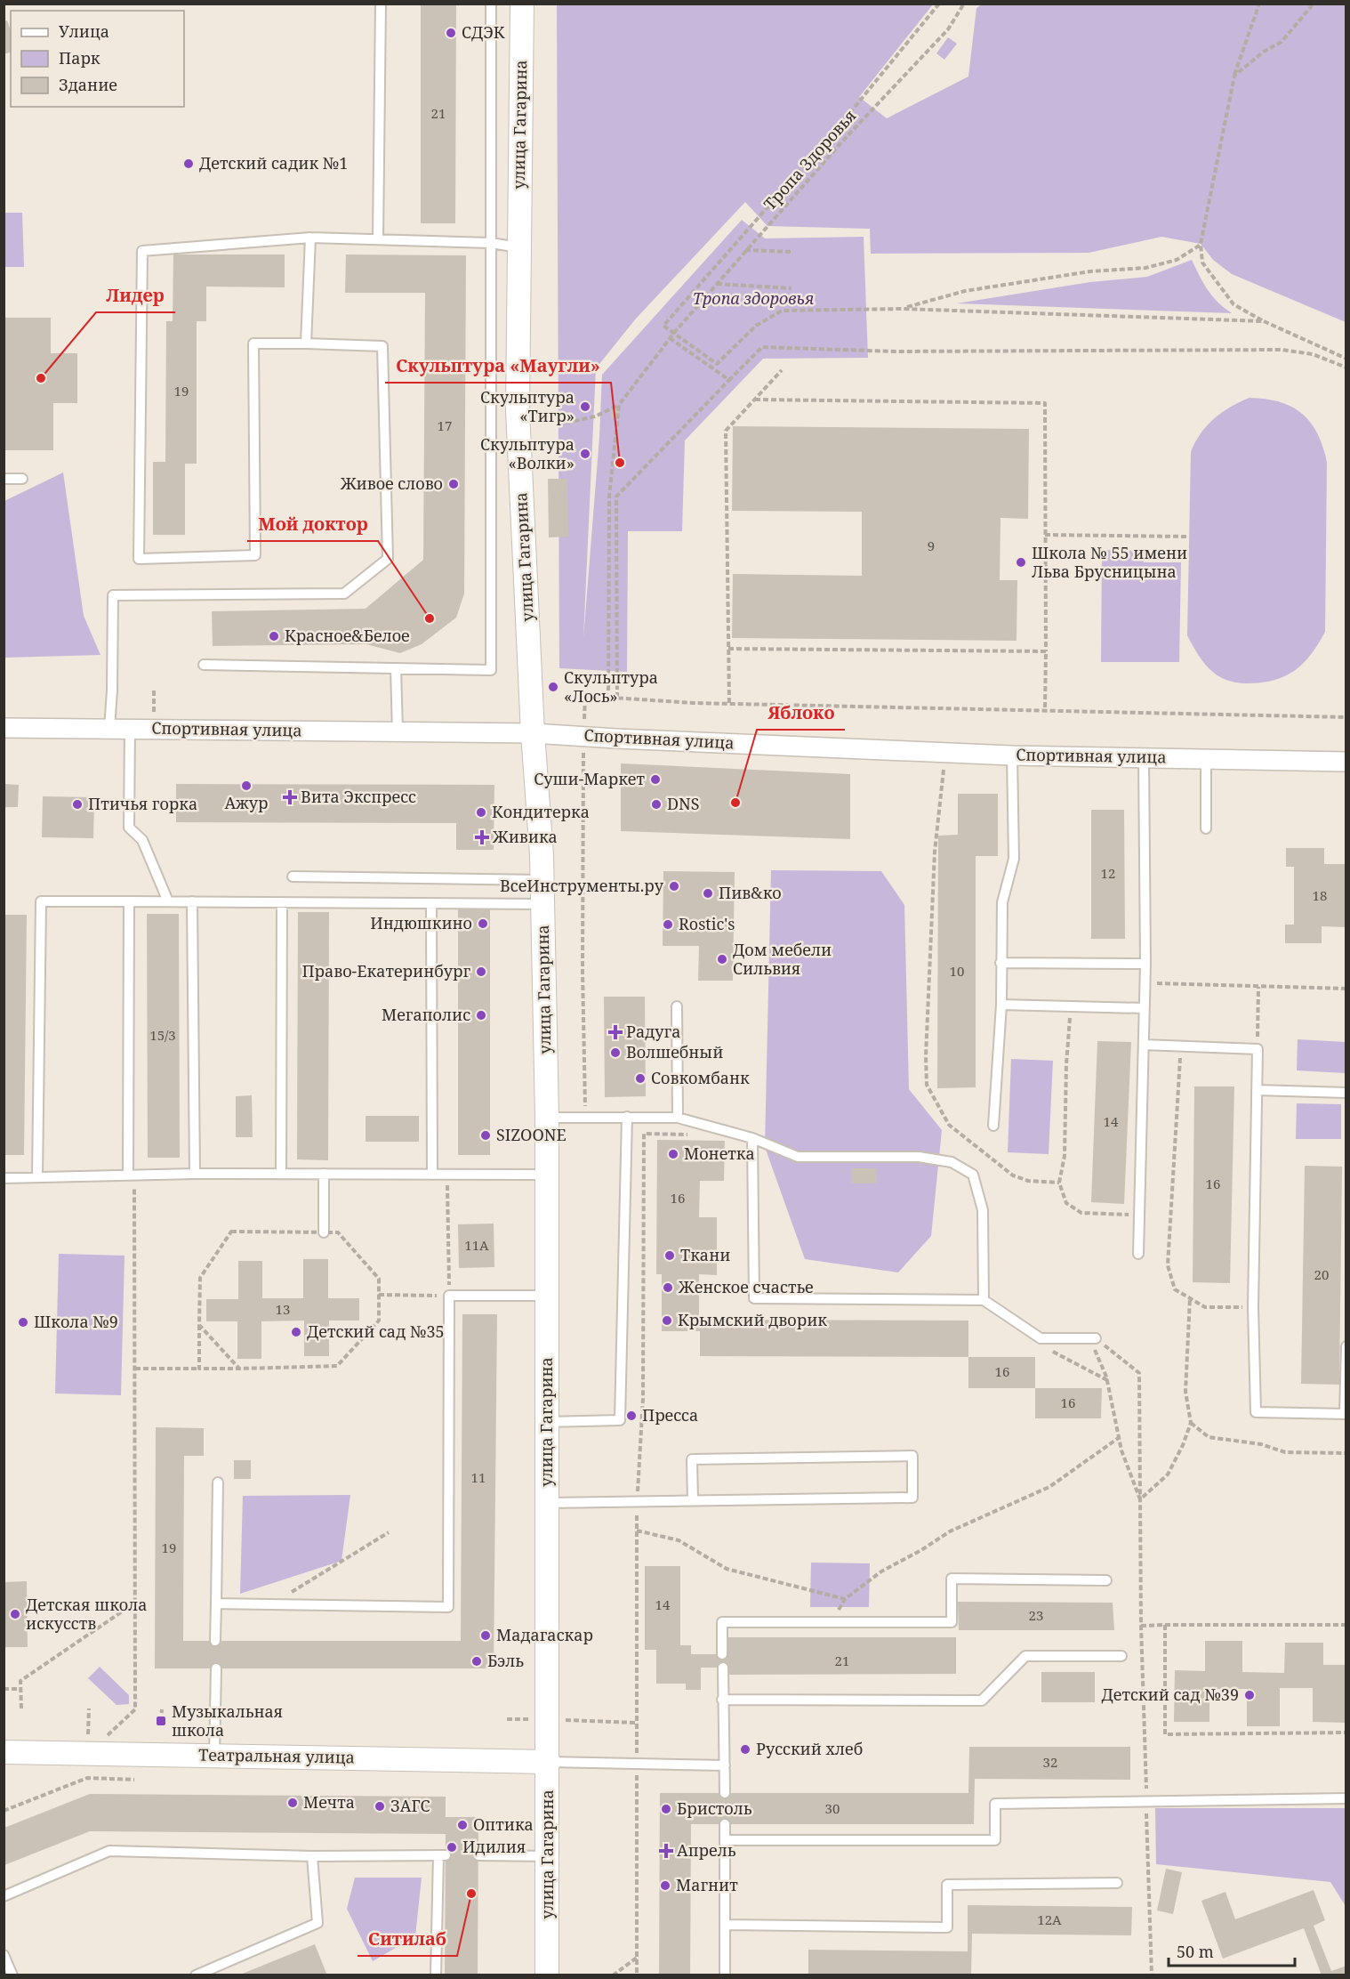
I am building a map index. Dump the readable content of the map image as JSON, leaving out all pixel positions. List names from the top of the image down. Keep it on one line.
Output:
{"streets":{"street":["улица Гагарина","Спортивная улица","Театральная улица"],"path":["Тропа Здоровья"]},"crossings":[["улица Гагарина","Спортивная улица"],["улица Гагарина","Театральная улица"]],"parks":["Тропа здоровья"],"places":{"other":["СДЭК","Детский садик №1","Лидер","Скульптура «Тигр»","Скульптура «Волки»","Скульптура «Маугли»","Живое слово","Школа № 55 имени Льва Брусницына","Мой доктор","Красное&Белое","Скульптура «Лось»","Суши-Маркет","Ажур","Яблоко","Птичья горка","DNS","Кондитерка","ВсеИнструменты.ру","Пив&ко","Индюшкино","Rostic's","Дом мебели Сильвия","Право-Екатеринбург","Мегаполис","Волшебный","Совкомбанк","SIZOONE","Монетка","Ткани","Женское счастье","Крымский дворик","Школа №9","Детский сад №35","Пресса","Детская школа искусств","Мадагаскар","Бэль","Детский сад №39","Русский хлеб","Мечта","ЗАГС","Бристоль","Оптика","Идилия","Магнит","Ситилаб"],"health":["Вита Экспресс","Живика","Радуга","Апрель"],"transit":["Музыкальная школа"]},"house_numbers":["21","19","17","9","12","18","10","15/3","14","16","16","11А","20","13","16","16","11","19","14","23","21","32","30","12А"],"legend":["Улица","Парк","Здание"],"scale_bar":"50 m"}
